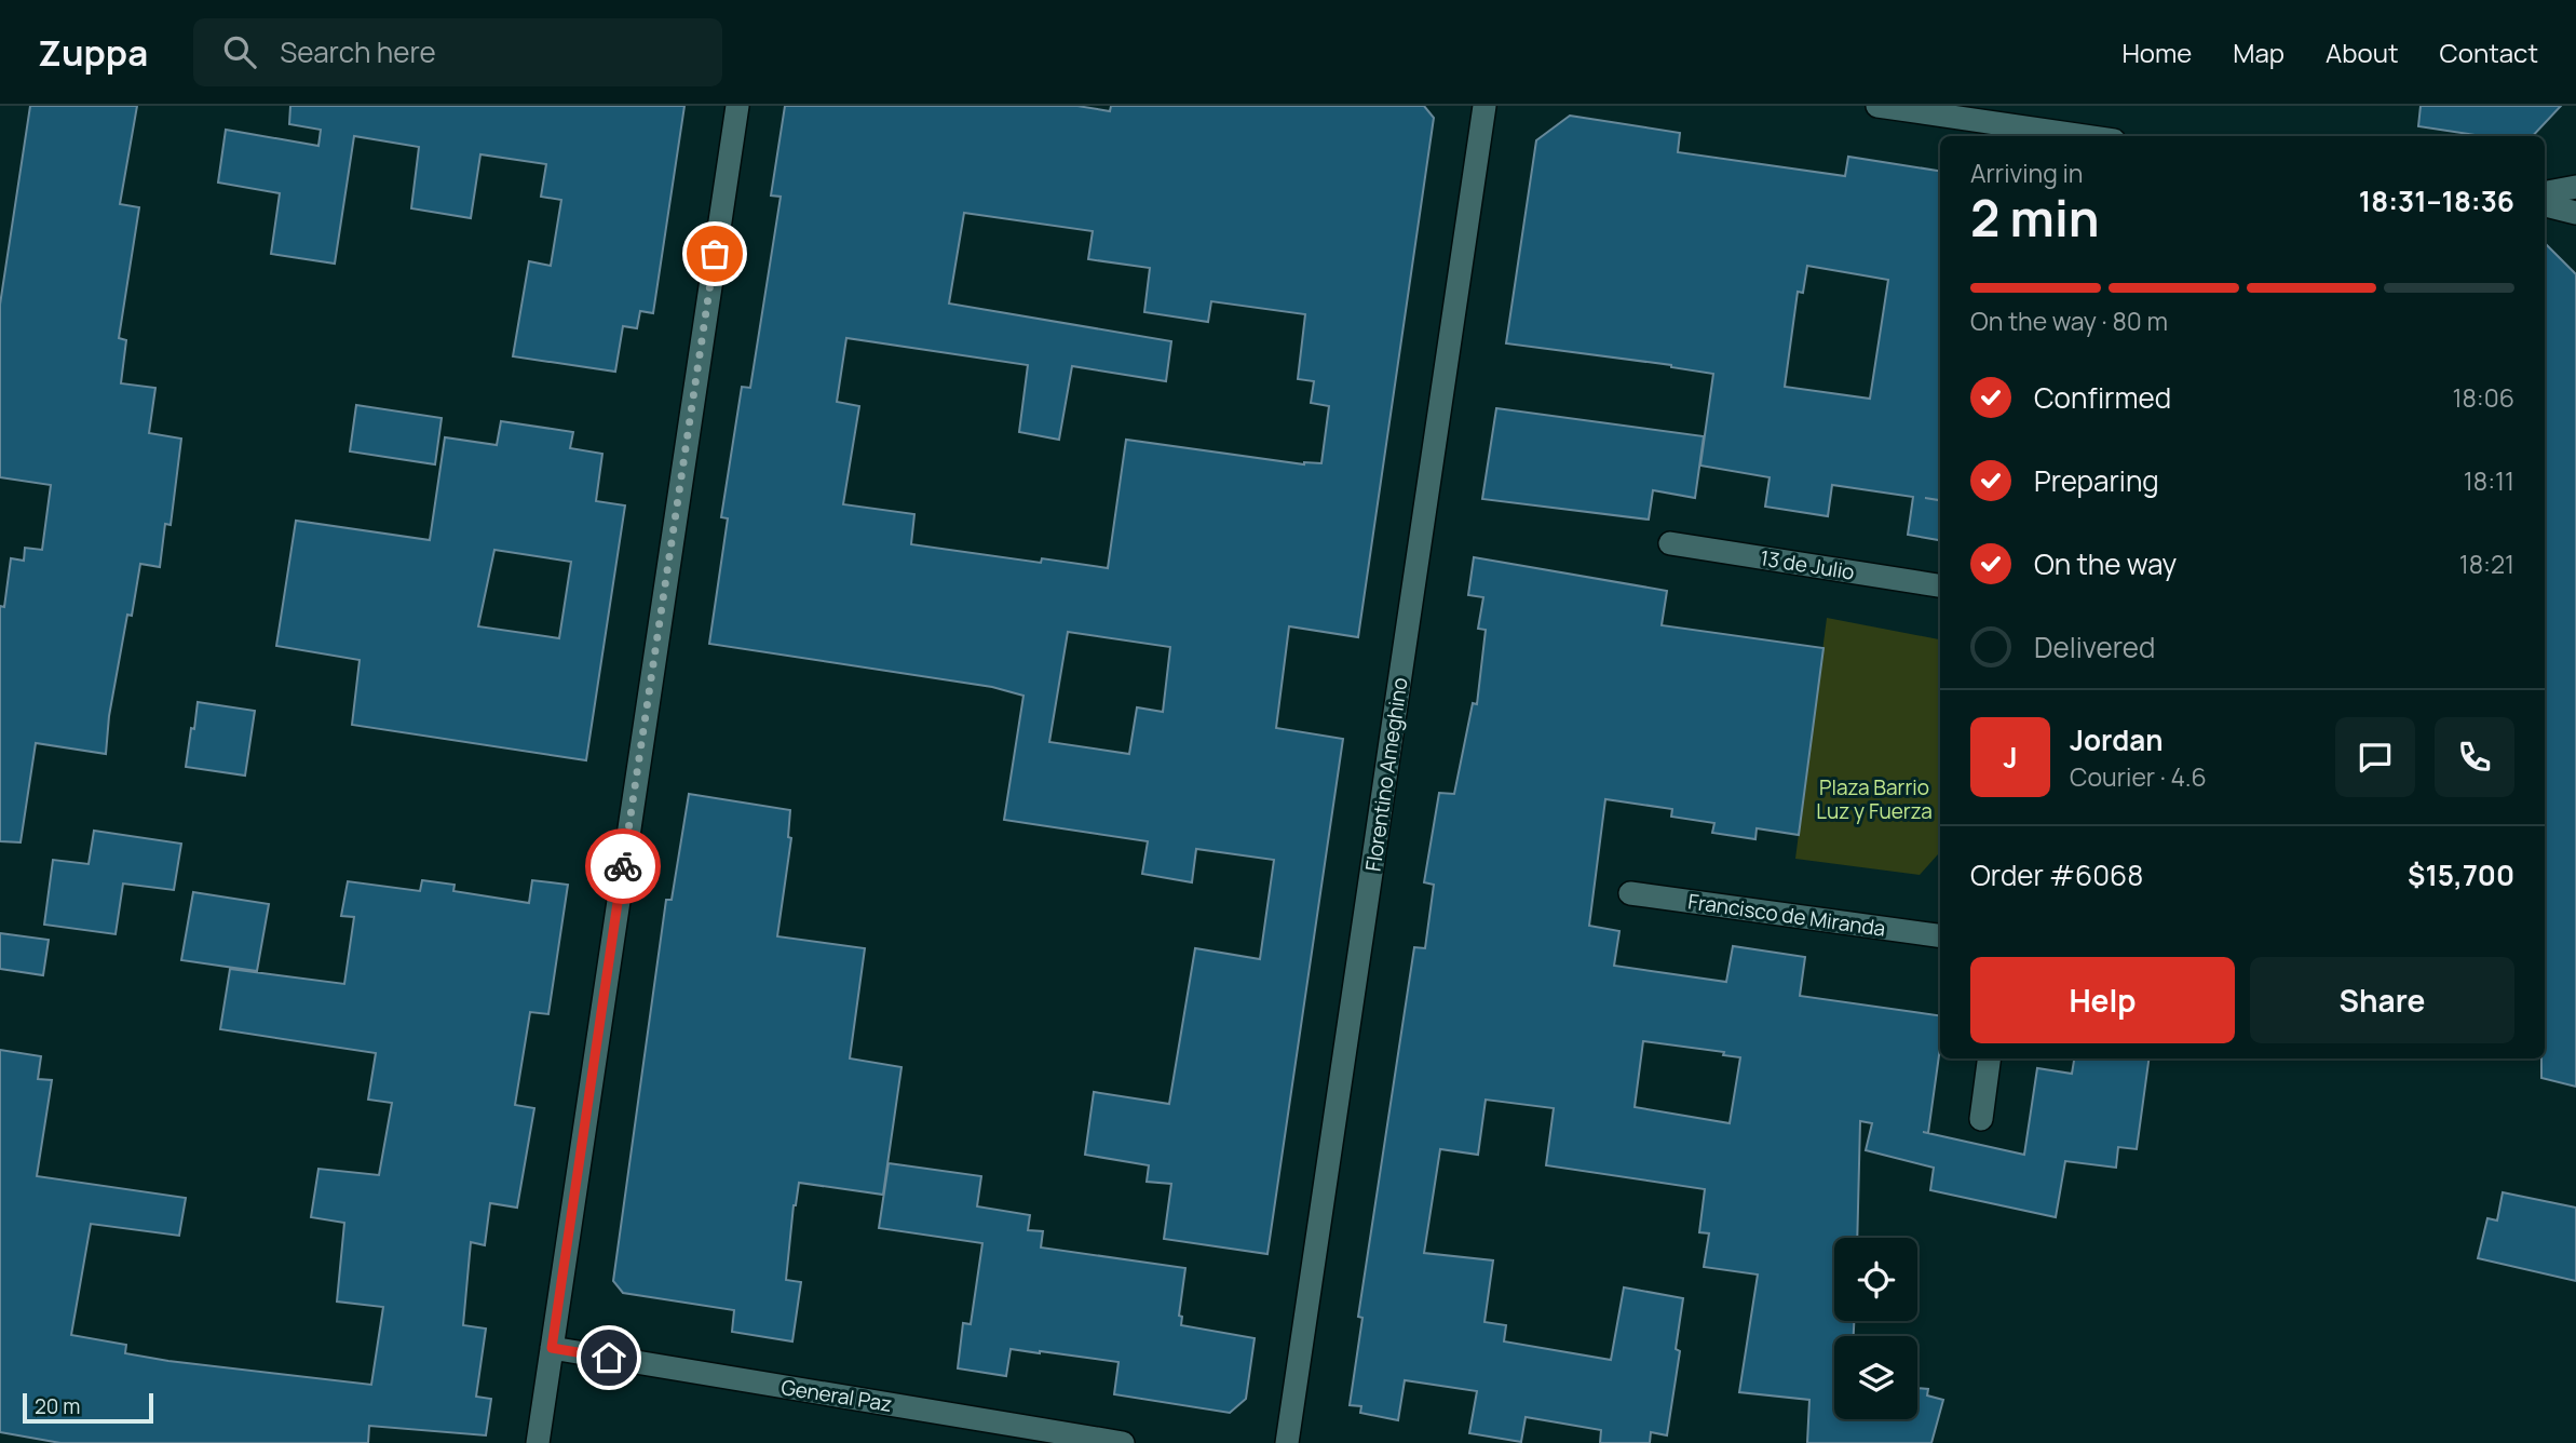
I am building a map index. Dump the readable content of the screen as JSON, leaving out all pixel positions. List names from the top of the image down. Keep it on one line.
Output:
{"streets":{"street":["13 de Julio","Florentino Ameghino","Francisco de Miranda","General Paz"]},"parks":["Plaza Barrio Luz y Fuerza"],"scale_bar":"20 m","page":{"header":"Zuppa","search":"Search here","nav":["Home","Map","About","Contact"],"heading":["2 min","Arriving in","18:31–18:36"],"panel":["Jordan","Courier · 4.6","Order #6068","$15,700"],"bar":"On the way · 80 m","list":[["Confirmed","18:06"],["Preparing","18:11"],["On the way","18:21"],"Delivered"],"round":"J","buttons":["Help","Share"],"scale":"20 m"}}
